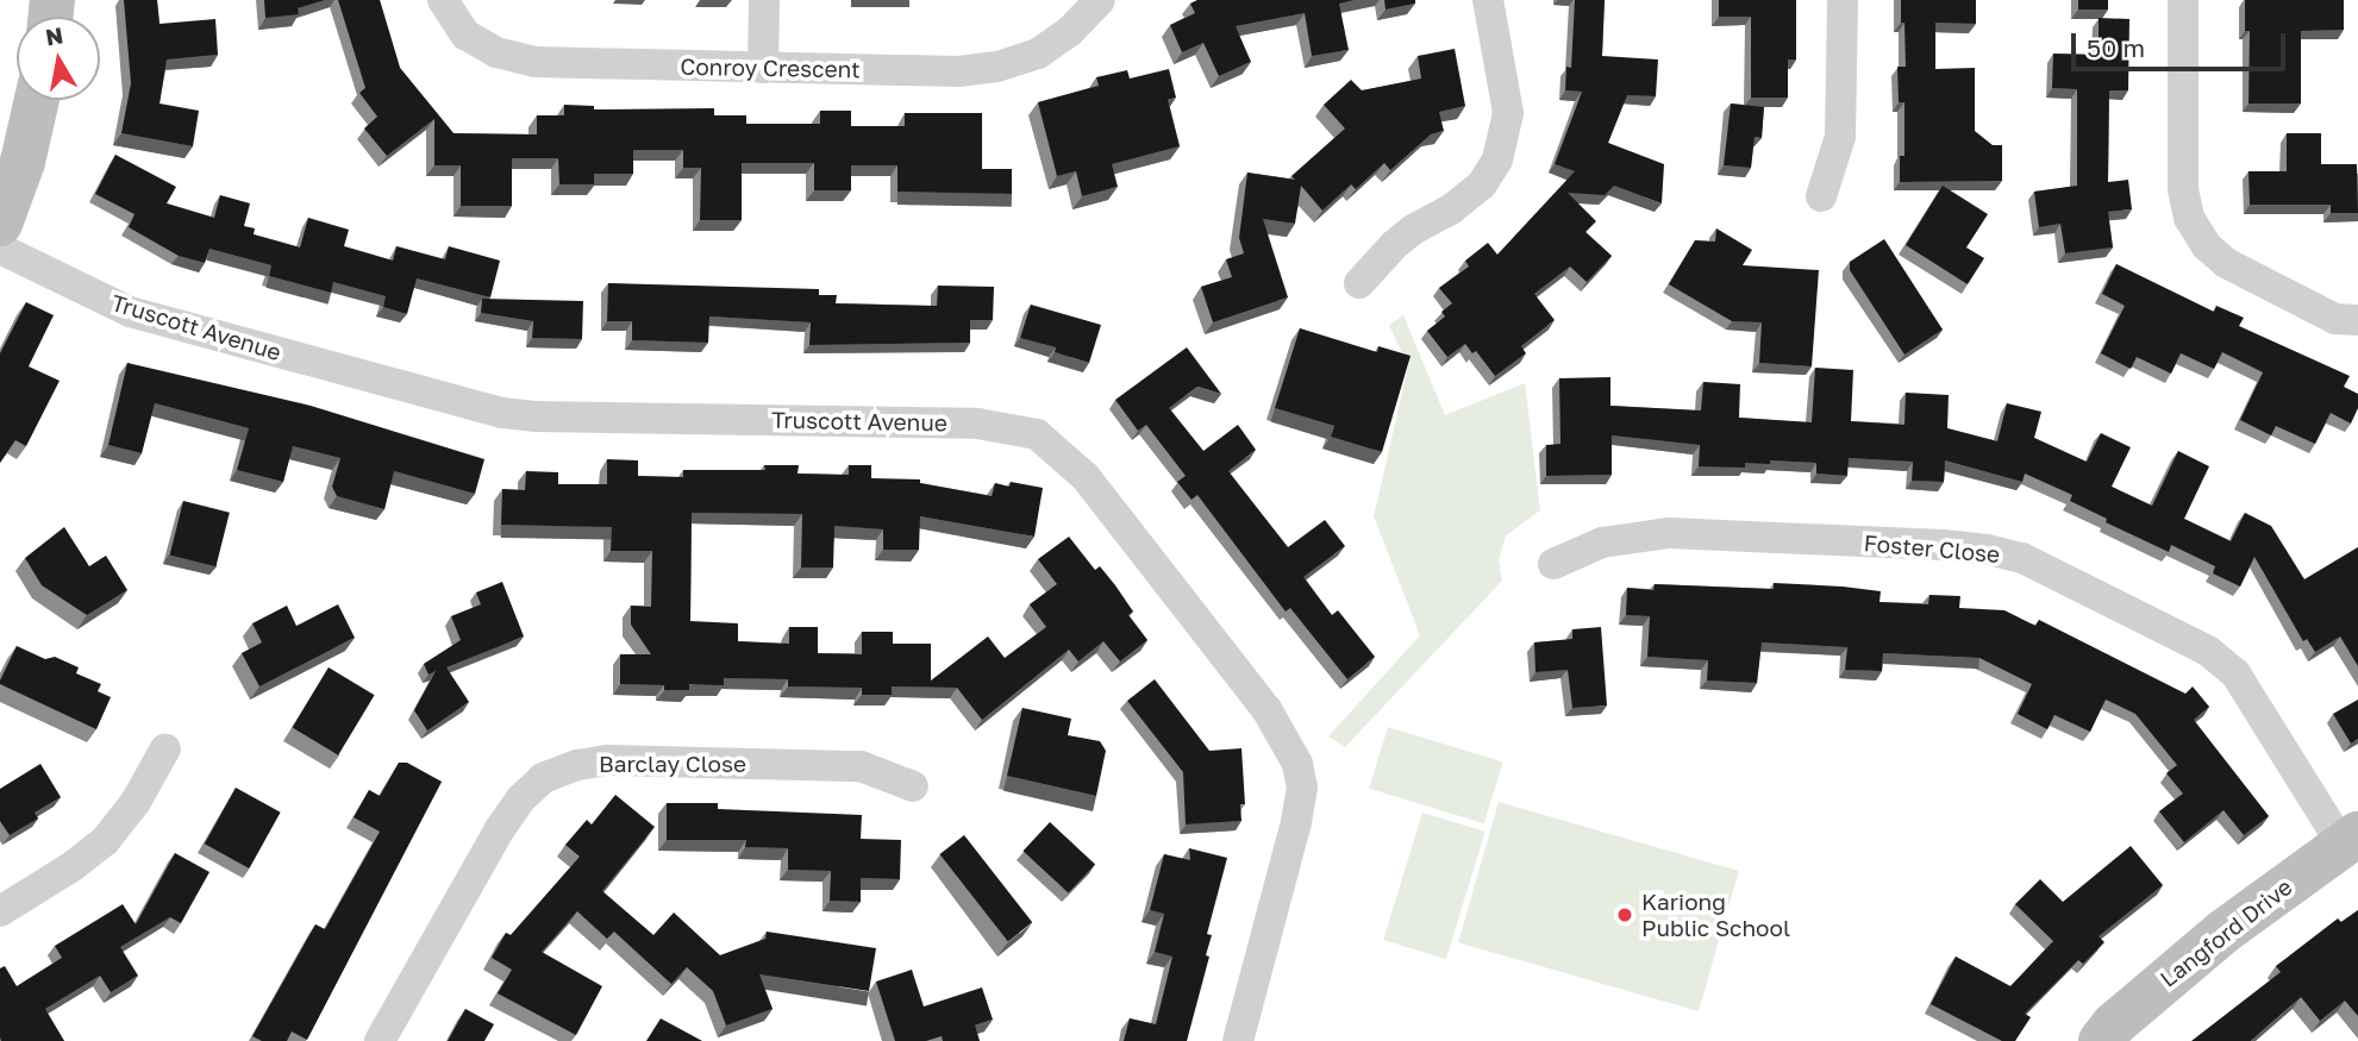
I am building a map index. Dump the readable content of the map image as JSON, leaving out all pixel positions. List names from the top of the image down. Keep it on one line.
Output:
{"streets":{"street":["Conroy Crescent","Truscott Avenue","Foster Close","Barclay Close","Langford Drive"]},"crossings":[["Foster Close","Langford Drive"]],"places":["Kariong Public School"],"scale_bar":"50 m","north":"top"}
